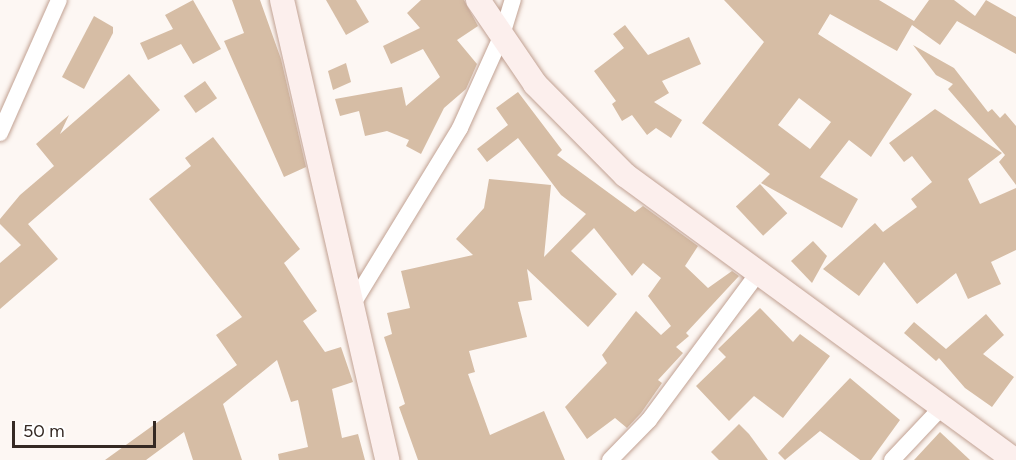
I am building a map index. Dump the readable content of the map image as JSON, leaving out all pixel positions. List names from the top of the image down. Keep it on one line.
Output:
{"scale_bar":"50 m"}
